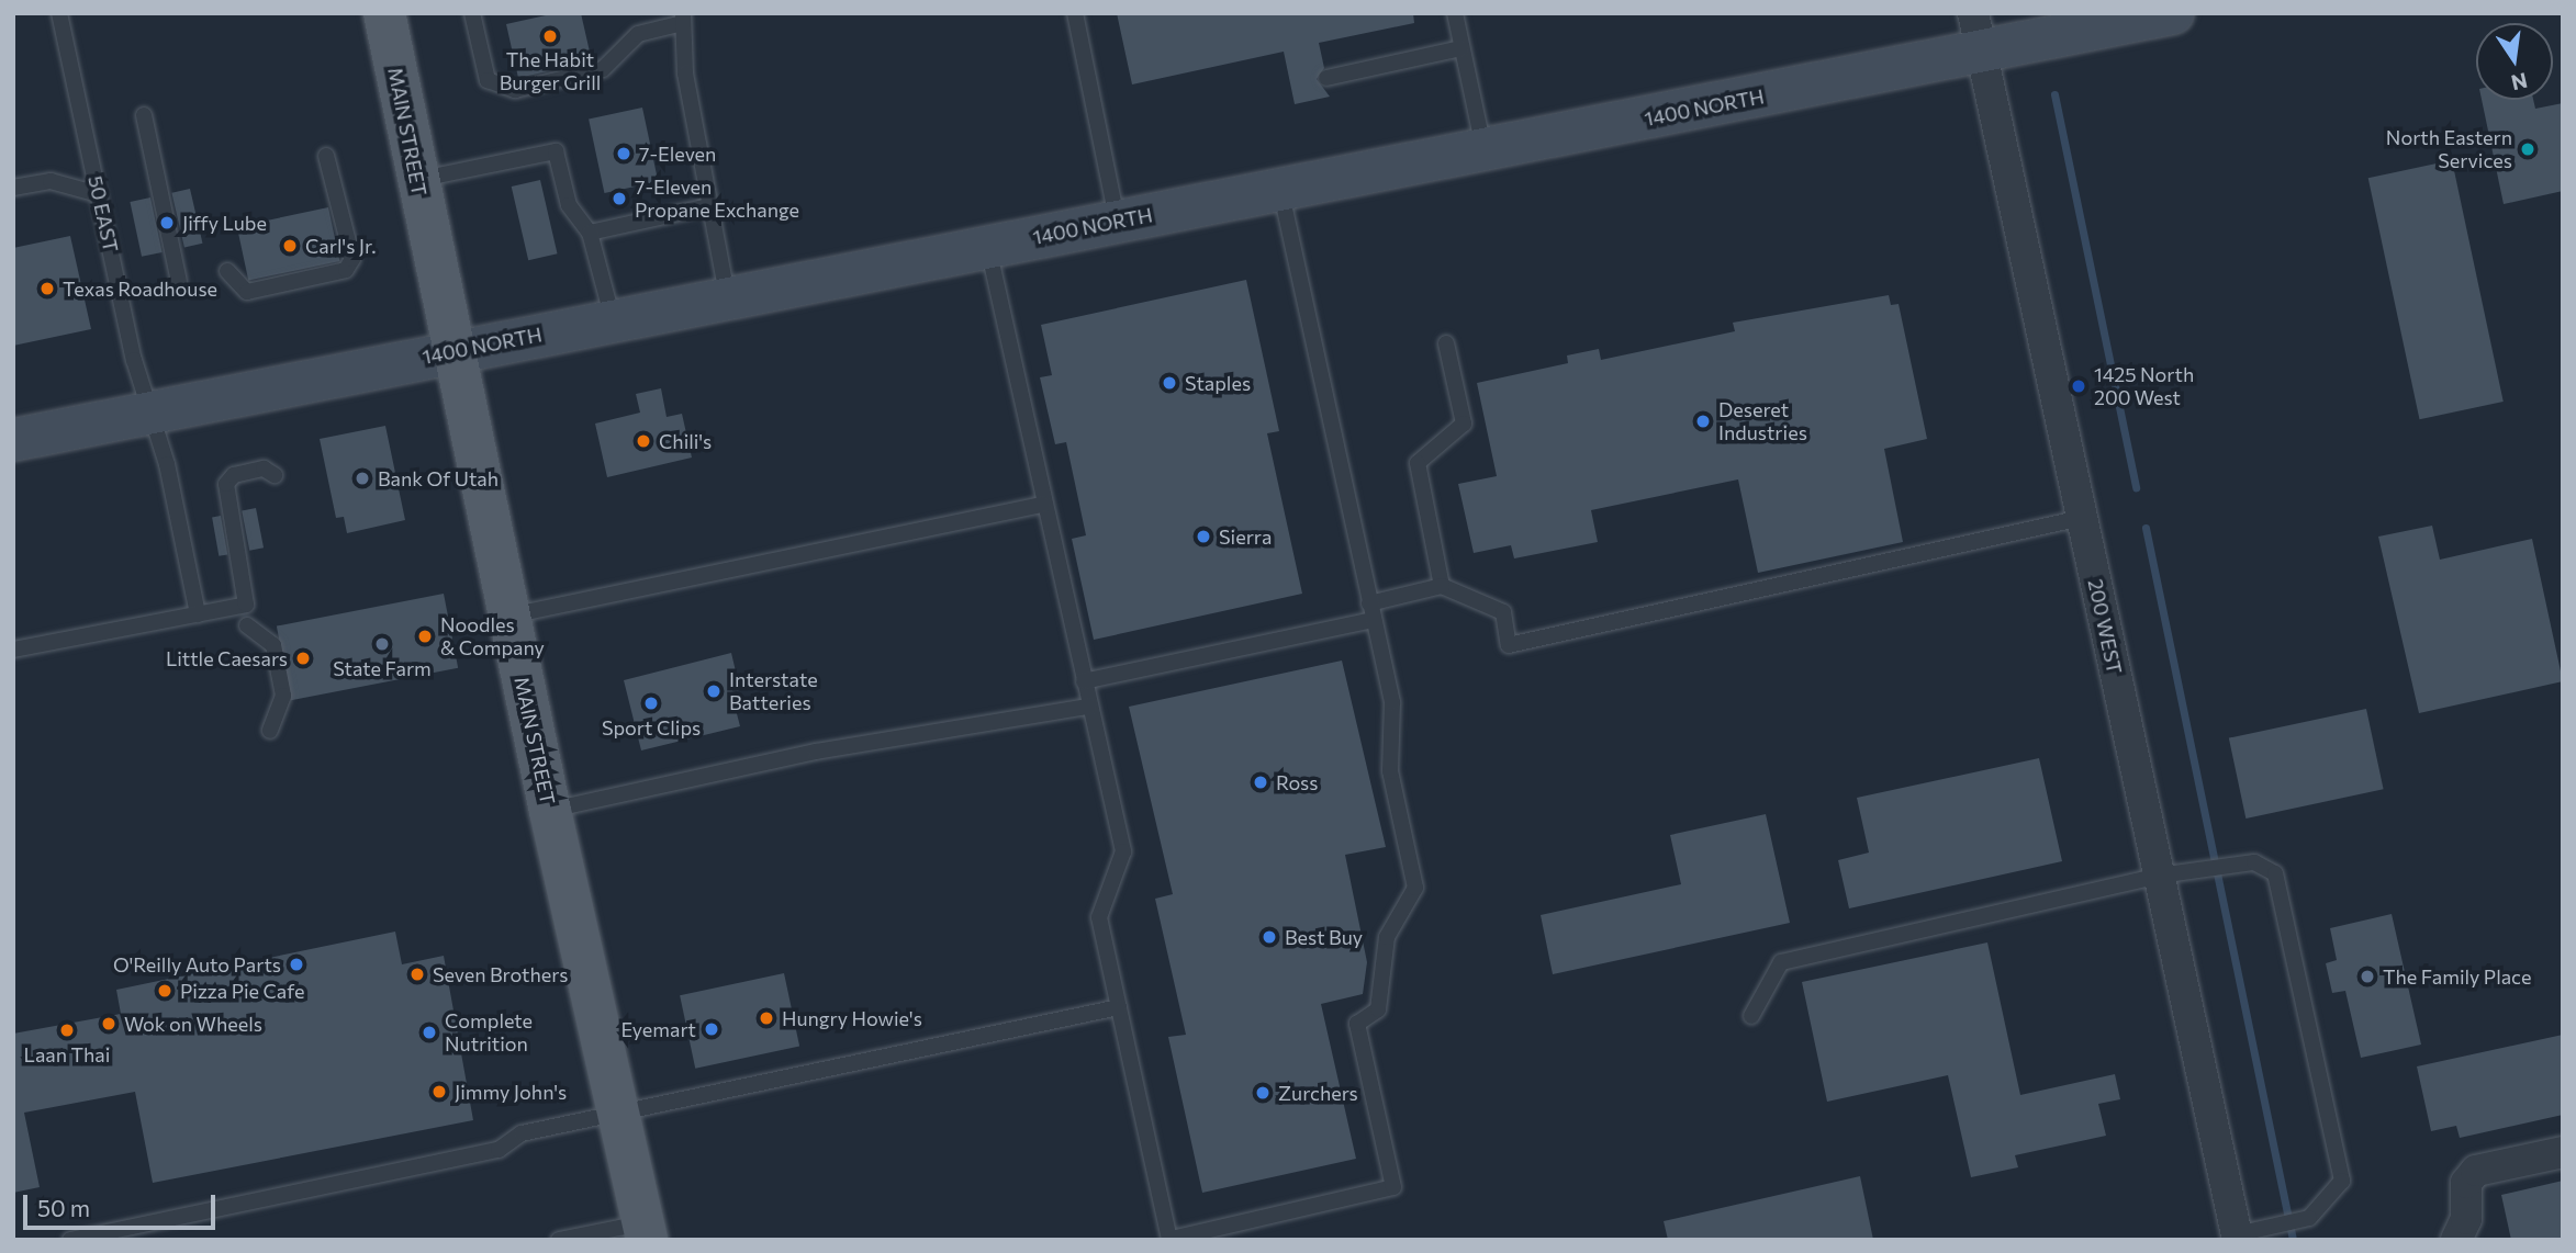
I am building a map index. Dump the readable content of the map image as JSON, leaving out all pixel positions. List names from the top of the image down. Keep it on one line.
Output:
{"streets":{"main road":["1400 NORTH","MAIN STREET"],"street":["200 WEST"],"lane":["50 EAST"]},"crossings":[["1400 NORTH","MAIN STREET"],["1400 NORTH","50 EAST"],["1400 NORTH","200 WEST"]],"places":["The Habit Burger Grill","North Eastern Services","7-Eleven","7-Eleven Propane Exchange","Jiffy Lube","Carl's Jr.","Texas Roadhouse","Staples","1425 North 200 West","Deseret Industries","Chili's","Bank Of Utah","Sierra","Noodles & Company","State Farm","Little Caesars","Interstate Batteries","Sport Clips","Ross","Best Buy","O'Reilly Auto Parts","Seven Brothers","The Family Place","Pizza Pie Cafe","Hungry Howie's","Wok on Wheels","Eyemart","Laan Thai","Complete Nutrition","Jimmy John's","Zurchers"],"scale_bar":"50 m","north":"bottom"}
